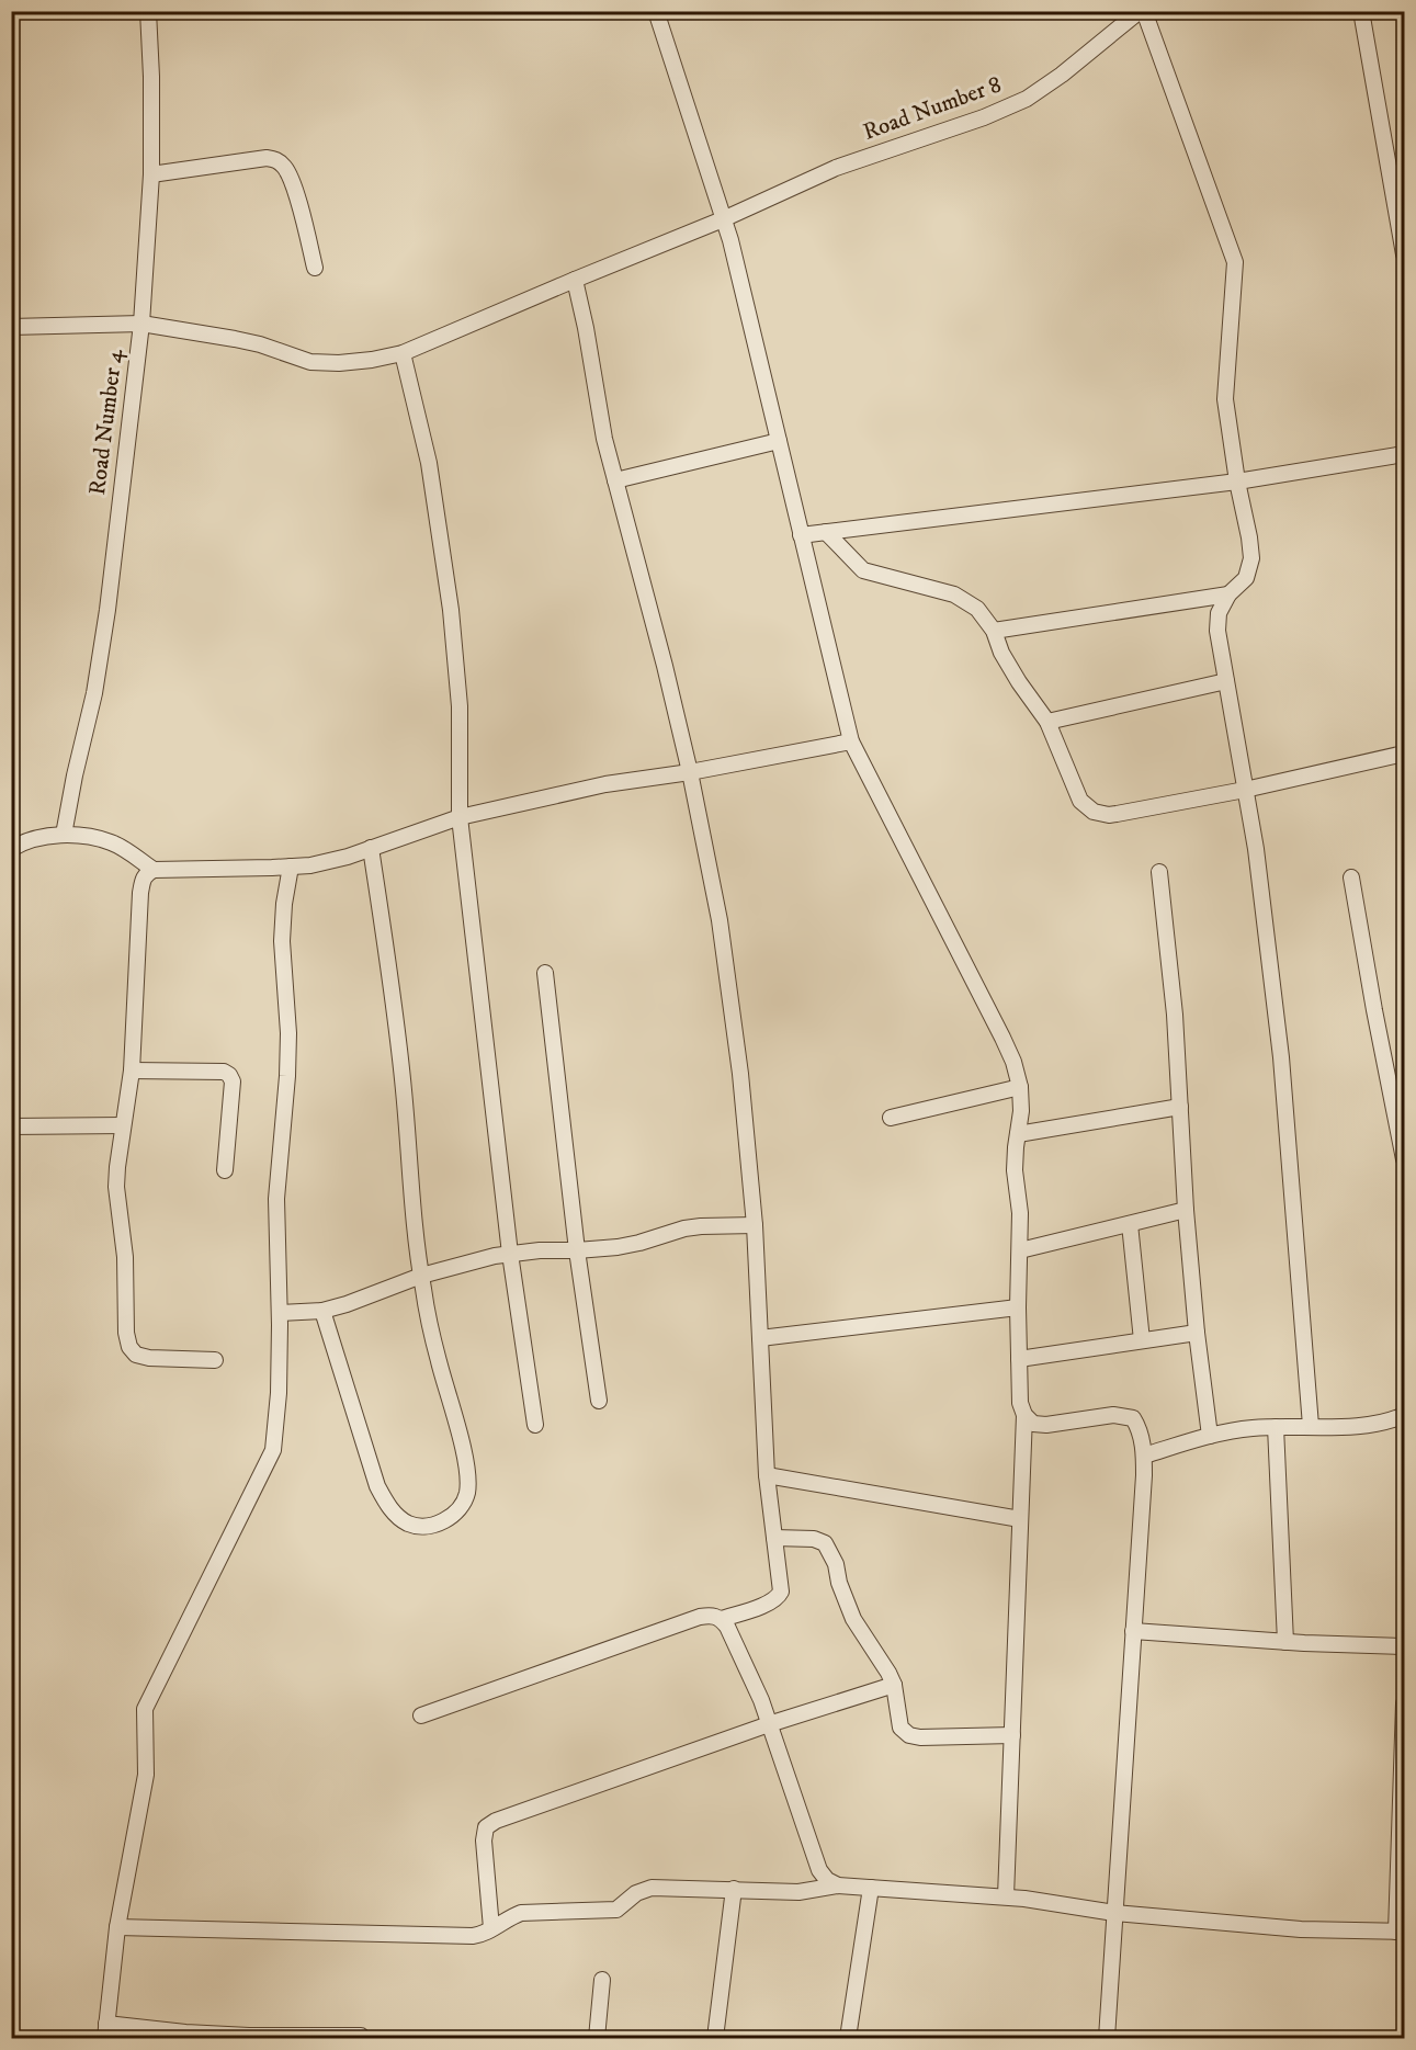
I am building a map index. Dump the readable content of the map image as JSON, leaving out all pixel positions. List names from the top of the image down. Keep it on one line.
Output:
{"streets":{"street":["Road Number 8","Road Number 4"]},"crossings":[["Road Number 8","Road Number 4"]]}
